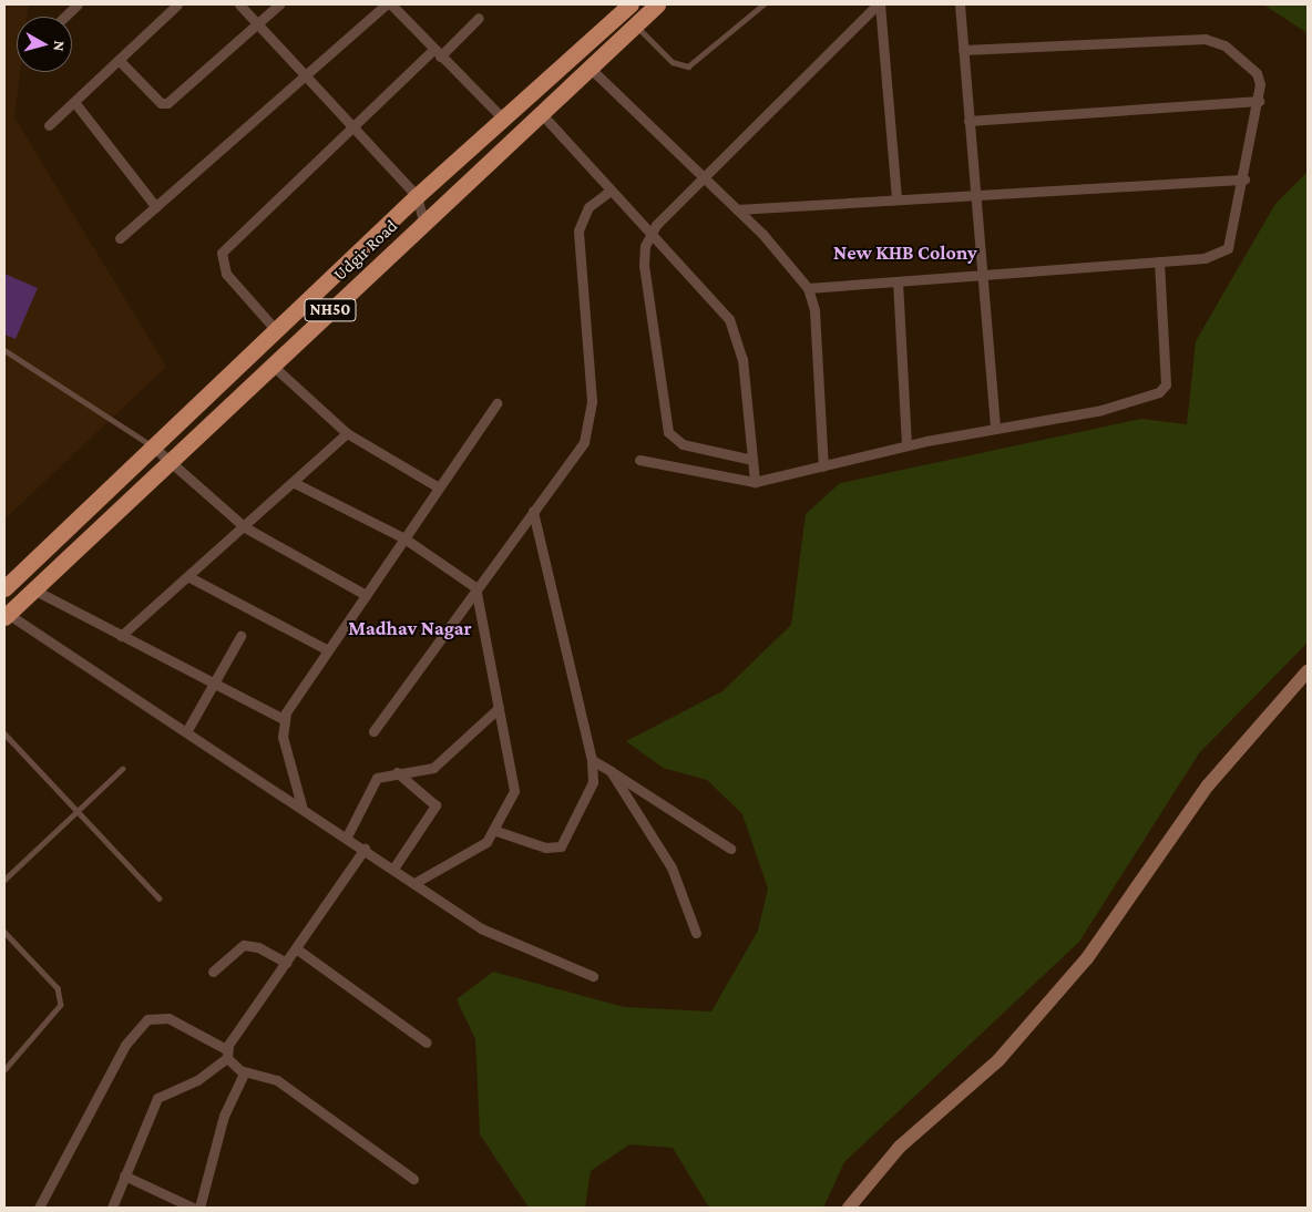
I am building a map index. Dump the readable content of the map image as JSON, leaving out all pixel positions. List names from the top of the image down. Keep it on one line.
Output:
{"streets":{"highway":["Udgir Road","NH50"]},"districts":["New KHB Colony","Madhav Nagar"],"north":"right"}
